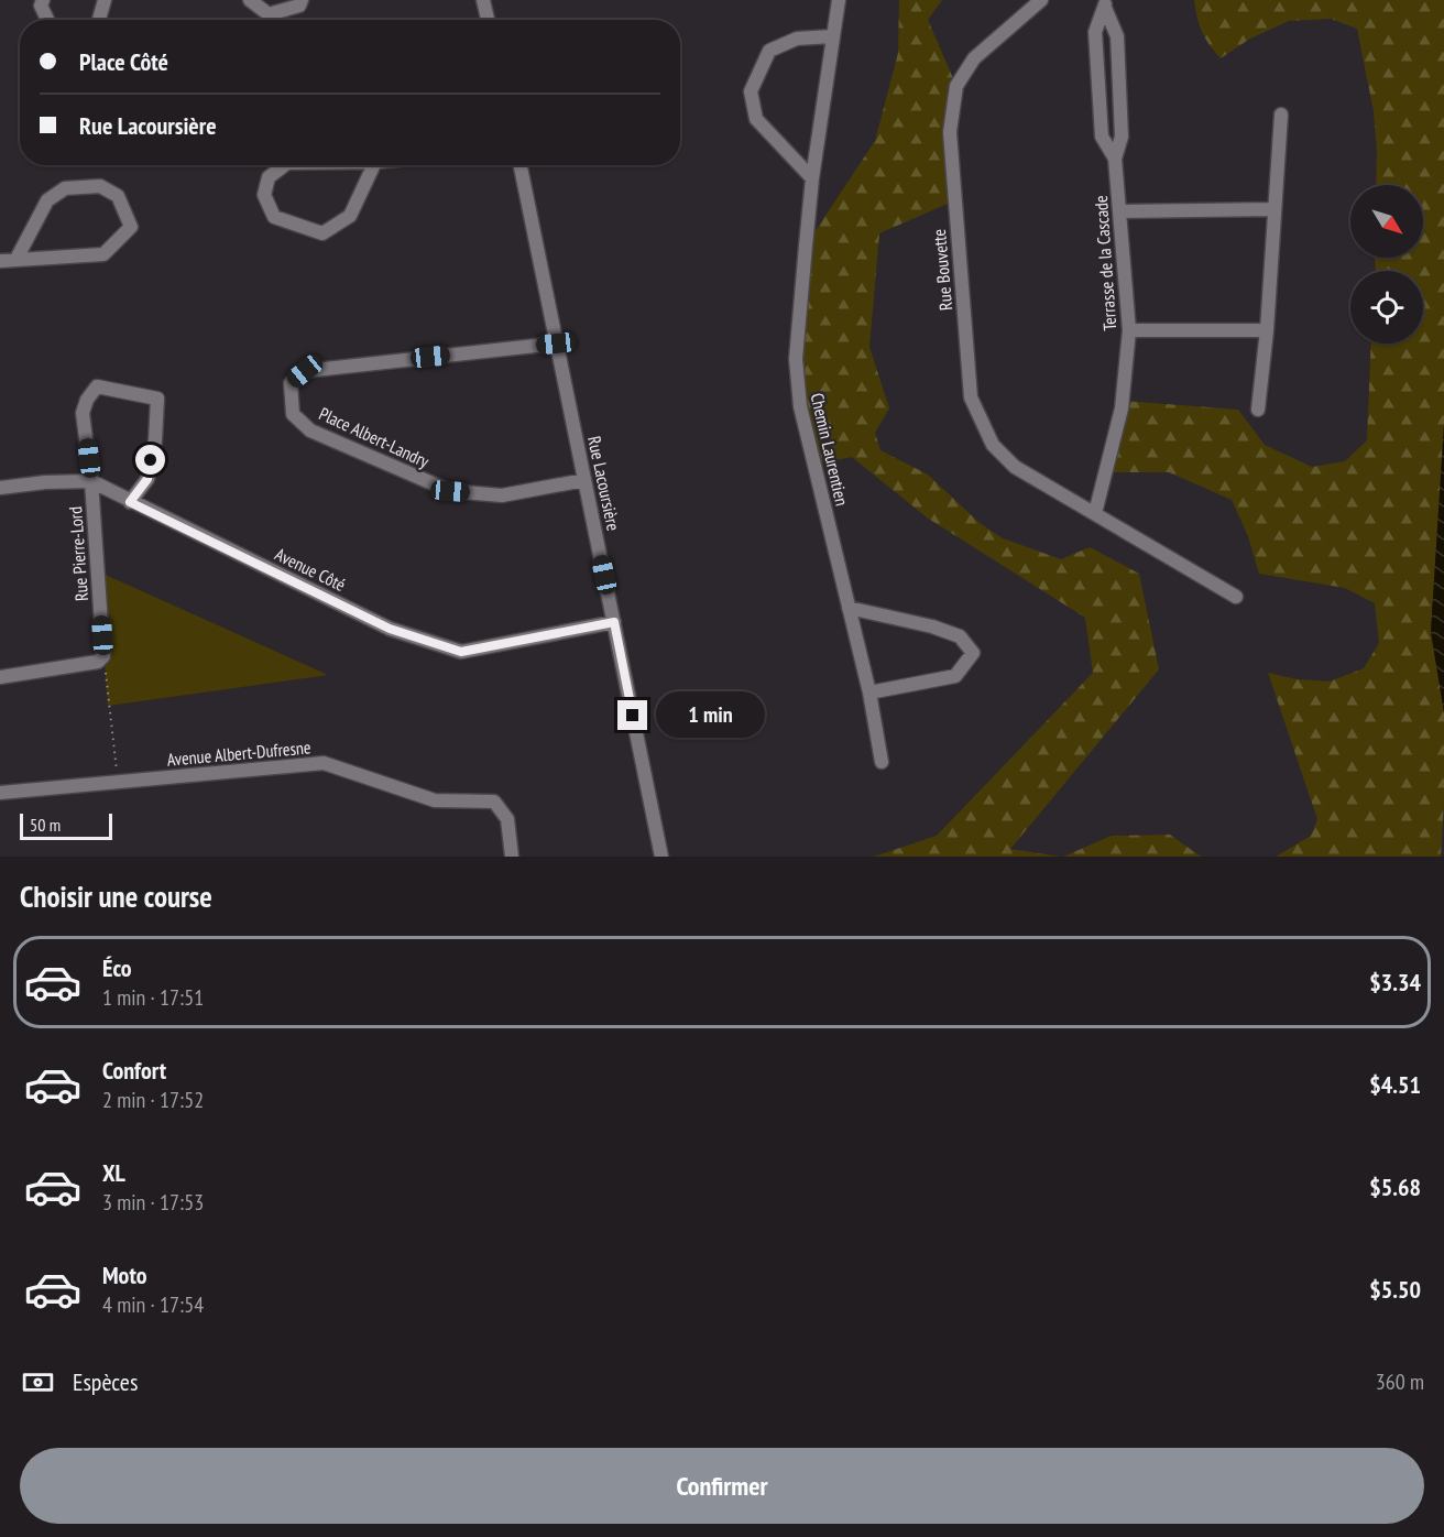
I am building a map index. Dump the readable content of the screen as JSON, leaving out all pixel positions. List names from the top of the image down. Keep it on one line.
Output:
{"streets":{"street":["Terrasse de la Cascade","Rue Bouvette","Place Albert-Landry","Chemin Laurentien","Rue Lacoursière","Rue Pierre-Lord","Avenue Côté","Avenue Albert-Dufresne"]},"crossings":[["Terrasse de la Cascade","Rue Bouvette"],["Place Albert-Landry","Rue Lacoursière"],["Rue Lacoursière","Avenue Côté"],["Rue Pierre-Lord","Avenue Côté"]],"scale_bar":"50 m","north":"bottom right","page":{"banner":["Place Côté","Rue Lacoursière"],"bubble":"1 min","scale":"50 m","heading":"Choisir une course","list":[{"name":"Éco","note":"1 min · 17:51","value":"$3.34"},{"name":"Confort","note":"2 min · 17:52","value":"$4.51"},{"name":"XL","note":"3 min · 17:53","value":"$5.68"},{"name":"Moto","note":"4 min · 17:54","value":"$5.50"}],"pay":["Espèces","360 m"],"buttons":"Confirmer"}}
